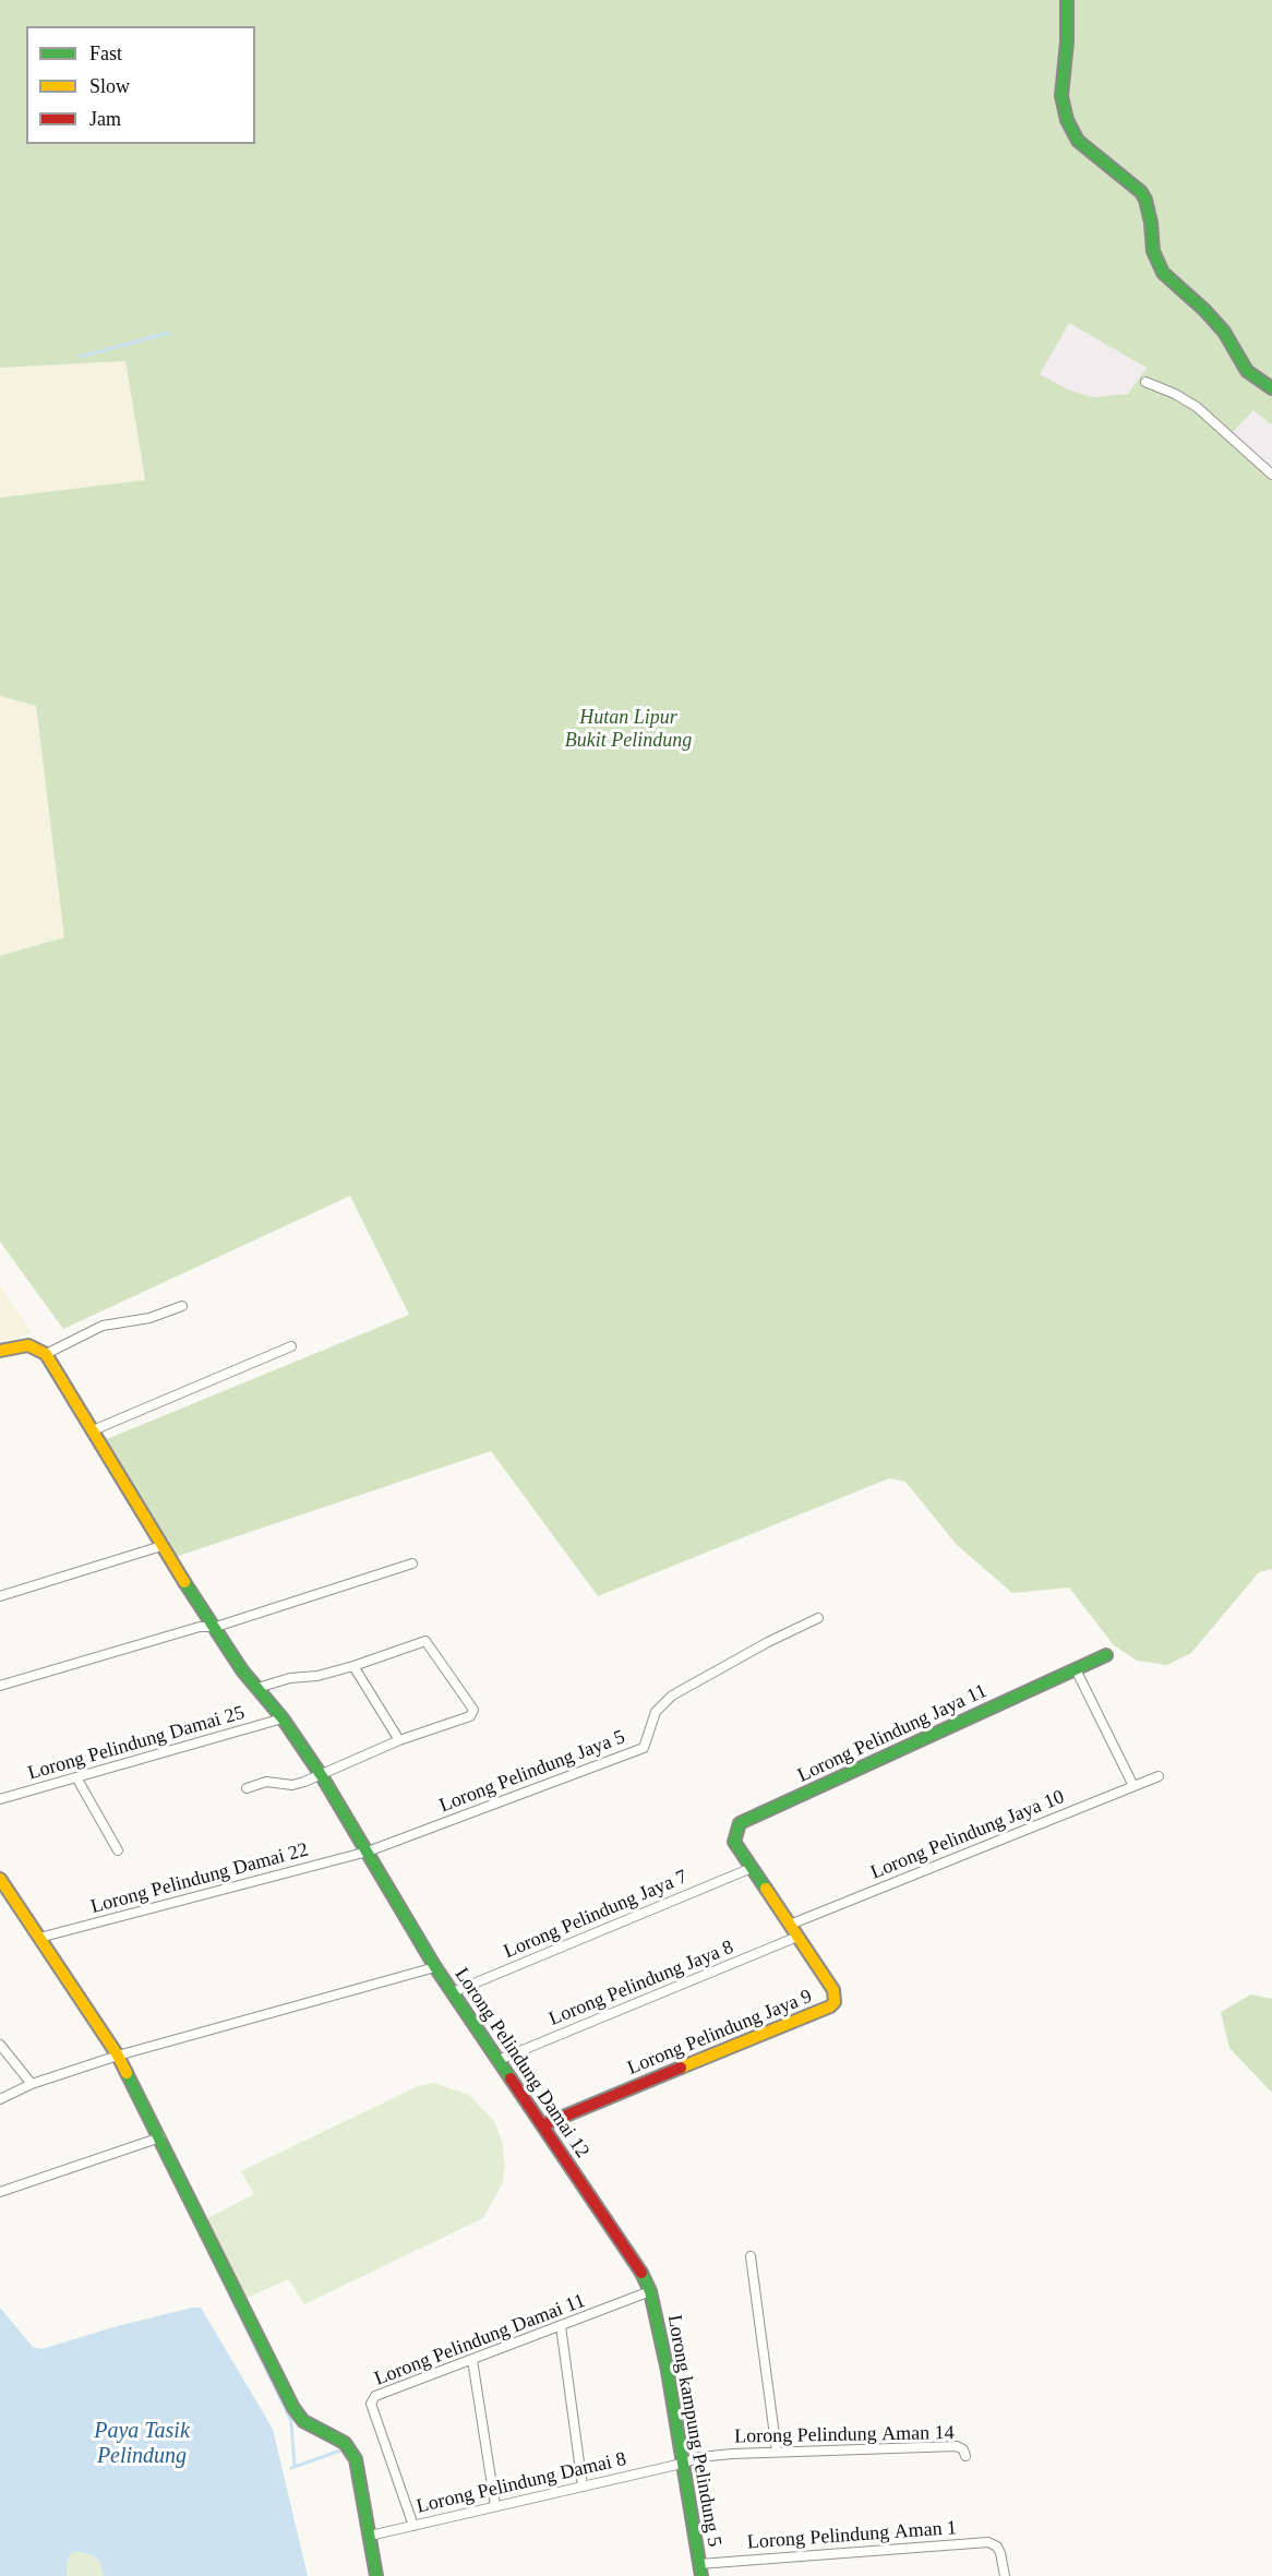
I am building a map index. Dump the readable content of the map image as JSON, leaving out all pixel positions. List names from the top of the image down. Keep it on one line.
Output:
{"streets":{"street":["Lorong Pelindung Jaya 11","Lorong Pelindung Damai 25","Lorong Pelindung Jaya 5","Lorong Pelindung Jaya 10","Lorong Pelindung Damai 22","Lorong Pelindung Jaya 7","Lorong Pelindung Jaya 8","Lorong Pelindung Jaya 9","Lorong Pelindung Damai 12","Lorong Pelindung Damai 11","Lorong kampung Pelindung 5","Lorong Pelindung Aman 14","Lorong Pelindung Damai 8","Lorong Pelindung Aman 1"]},"crossings":[["Lorong Pelindung Jaya 11","Lorong Pelindung Jaya 7"],["Lorong Pelindung Jaya 11","Lorong Pelindung Jaya 9"],["Lorong Pelindung Damai 25","Lorong Pelindung Damai 12"],["Lorong Pelindung Jaya 5","Lorong Pelindung Damai 22"],["Lorong Pelindung Jaya 5","Lorong Pelindung Damai 12"],["Lorong Pelindung Jaya 10","Lorong Pelindung Jaya 9"],["Lorong Pelindung Damai 22","Lorong Pelindung Damai 12"],["Lorong Pelindung Jaya 7","Lorong Pelindung Jaya 9"],["Lorong Pelindung Jaya 7","Lorong Pelindung Damai 12"],["Lorong Pelindung Jaya 8","Lorong Pelindung Jaya 9"],["Lorong Pelindung Jaya 8","Lorong Pelindung Damai 12"],["Lorong Pelindung Jaya 9","Lorong Pelindung Damai 12"],["Lorong Pelindung Damai 12","Lorong Pelindung Damai 11"],["Lorong Pelindung Damai 12","Lorong kampung Pelindung 5"],["Lorong Pelindung Damai 11","Lorong kampung Pelindung 5"],["Lorong Pelindung Damai 11","Lorong Pelindung Damai 8"],["Lorong kampung Pelindung 5","Lorong Pelindung Aman 14"],["Lorong kampung Pelindung 5","Lorong Pelindung Damai 8"],["Lorong kampung Pelindung 5","Lorong Pelindung Aman 1"],["Lorong Pelindung Aman 14","Lorong Pelindung Damai 8"]],"water":["Paya Tasik Pelindung"],"parks":["Hutan Lipur Bukit Pelindung"],"legend":["Fast","Slow","Jam"]}
